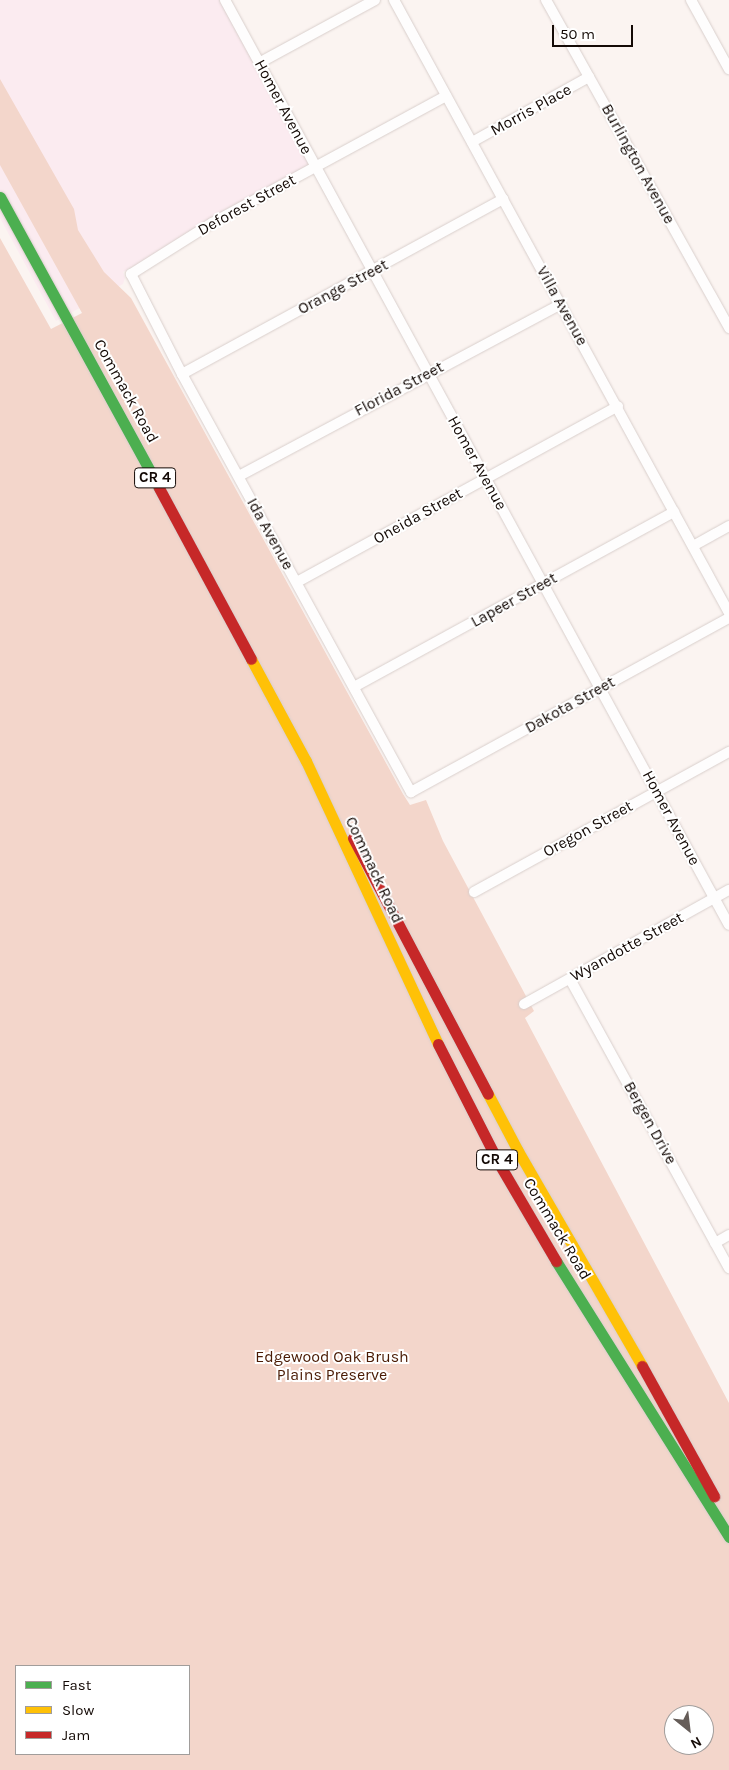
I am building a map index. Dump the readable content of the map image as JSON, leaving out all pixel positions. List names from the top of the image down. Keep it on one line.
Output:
{"streets":{"main road":["Commack Road","CR 4"],"street":["Homer Avenue","Morris Place","Burlington Avenue","Deforest Street","Orange Street","Villa Avenue","Florida Street","Oneida Street","Ida Avenue","Lapeer Street","Dakota Street","Oregon Street","Wyandotte Street","Bergen Drive"]},"crossings":[["Homer Avenue","Deforest Street"],["Homer Avenue","Orange Street"],["Homer Avenue","Florida Street"],["Homer Avenue","Oneida Street"],["Homer Avenue","Lapeer Street"],["Homer Avenue","Dakota Street"],["Homer Avenue","Oregon Street"],["Homer Avenue","Wyandotte Street"],["Morris Place","Burlington Avenue"],["Morris Place","Villa Avenue"],["Deforest Street","Villa Avenue"],["Deforest Street","Ida Avenue"],["Orange Street","Villa Avenue"],["Orange Street","Ida Avenue"],["Villa Avenue","Florida Street"],["Villa Avenue","Oneida Street"],["Villa Avenue","Lapeer Street"],["Florida Street","Ida Avenue"],["Oneida Street","Ida Avenue"],["Ida Avenue","Lapeer Street"],["Ida Avenue","Dakota Street"],["Wyandotte Street","Bergen Drive"]],"parks":["Edgewood Oak Brush Plains Preserve"],"legend":["Fast","Slow","Jam"],"scale_bar":"50 m","north":"bottom right"}
